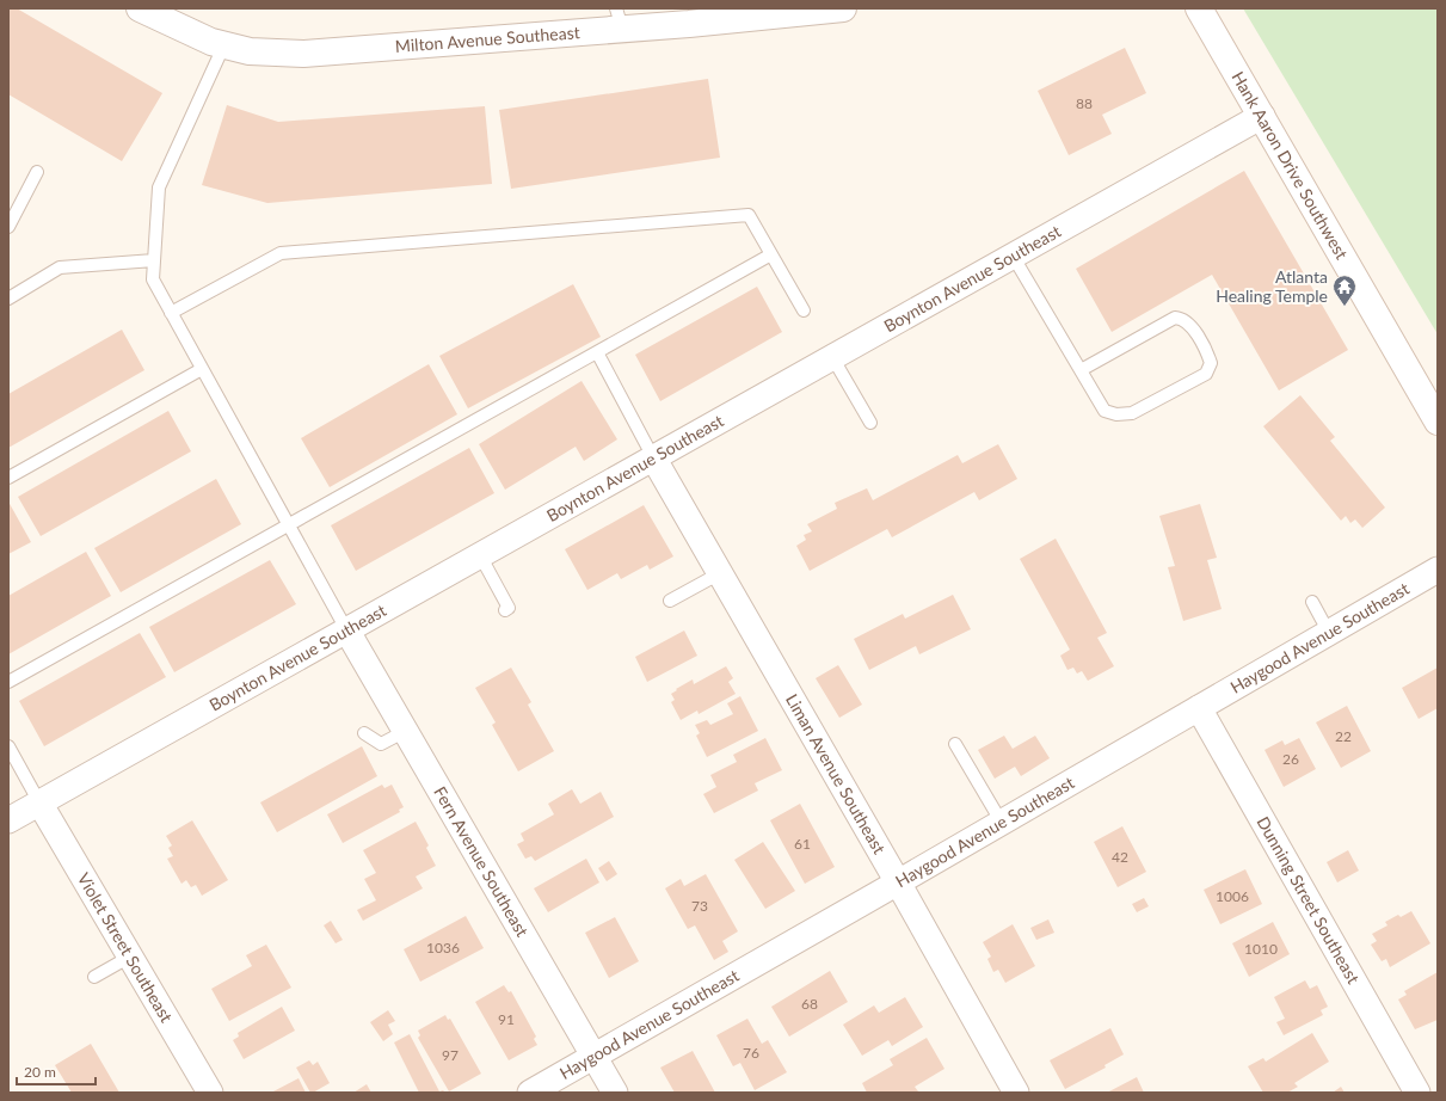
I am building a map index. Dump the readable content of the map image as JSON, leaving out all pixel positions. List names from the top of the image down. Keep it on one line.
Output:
{"streets":{"street":["Milton Avenue Southeast","Hank Aaron Drive Southwest","Boynton Avenue Southeast","Haygood Avenue Southeast","Liman Avenue Southeast","Fern Avenue Southeast","Dunning Street Southeast","Violet Street Southeast"]},"crossings":[["Hank Aaron Drive Southwest","Boynton Avenue Southeast"],["Boynton Avenue Southeast","Liman Avenue Southeast"],["Boynton Avenue Southeast","Fern Avenue Southeast"],["Boynton Avenue Southeast","Violet Street Southeast"],["Haygood Avenue Southeast","Liman Avenue Southeast"],["Haygood Avenue Southeast","Fern Avenue Southeast"],["Haygood Avenue Southeast","Dunning Street Southeast"]],"places":{"temple":["Atlanta Healing Temple"]},"house_numbers":["88","22","26","61","42","1006","73","1036","1010","68","91","76","97"],"scale_bar":"20 m"}
